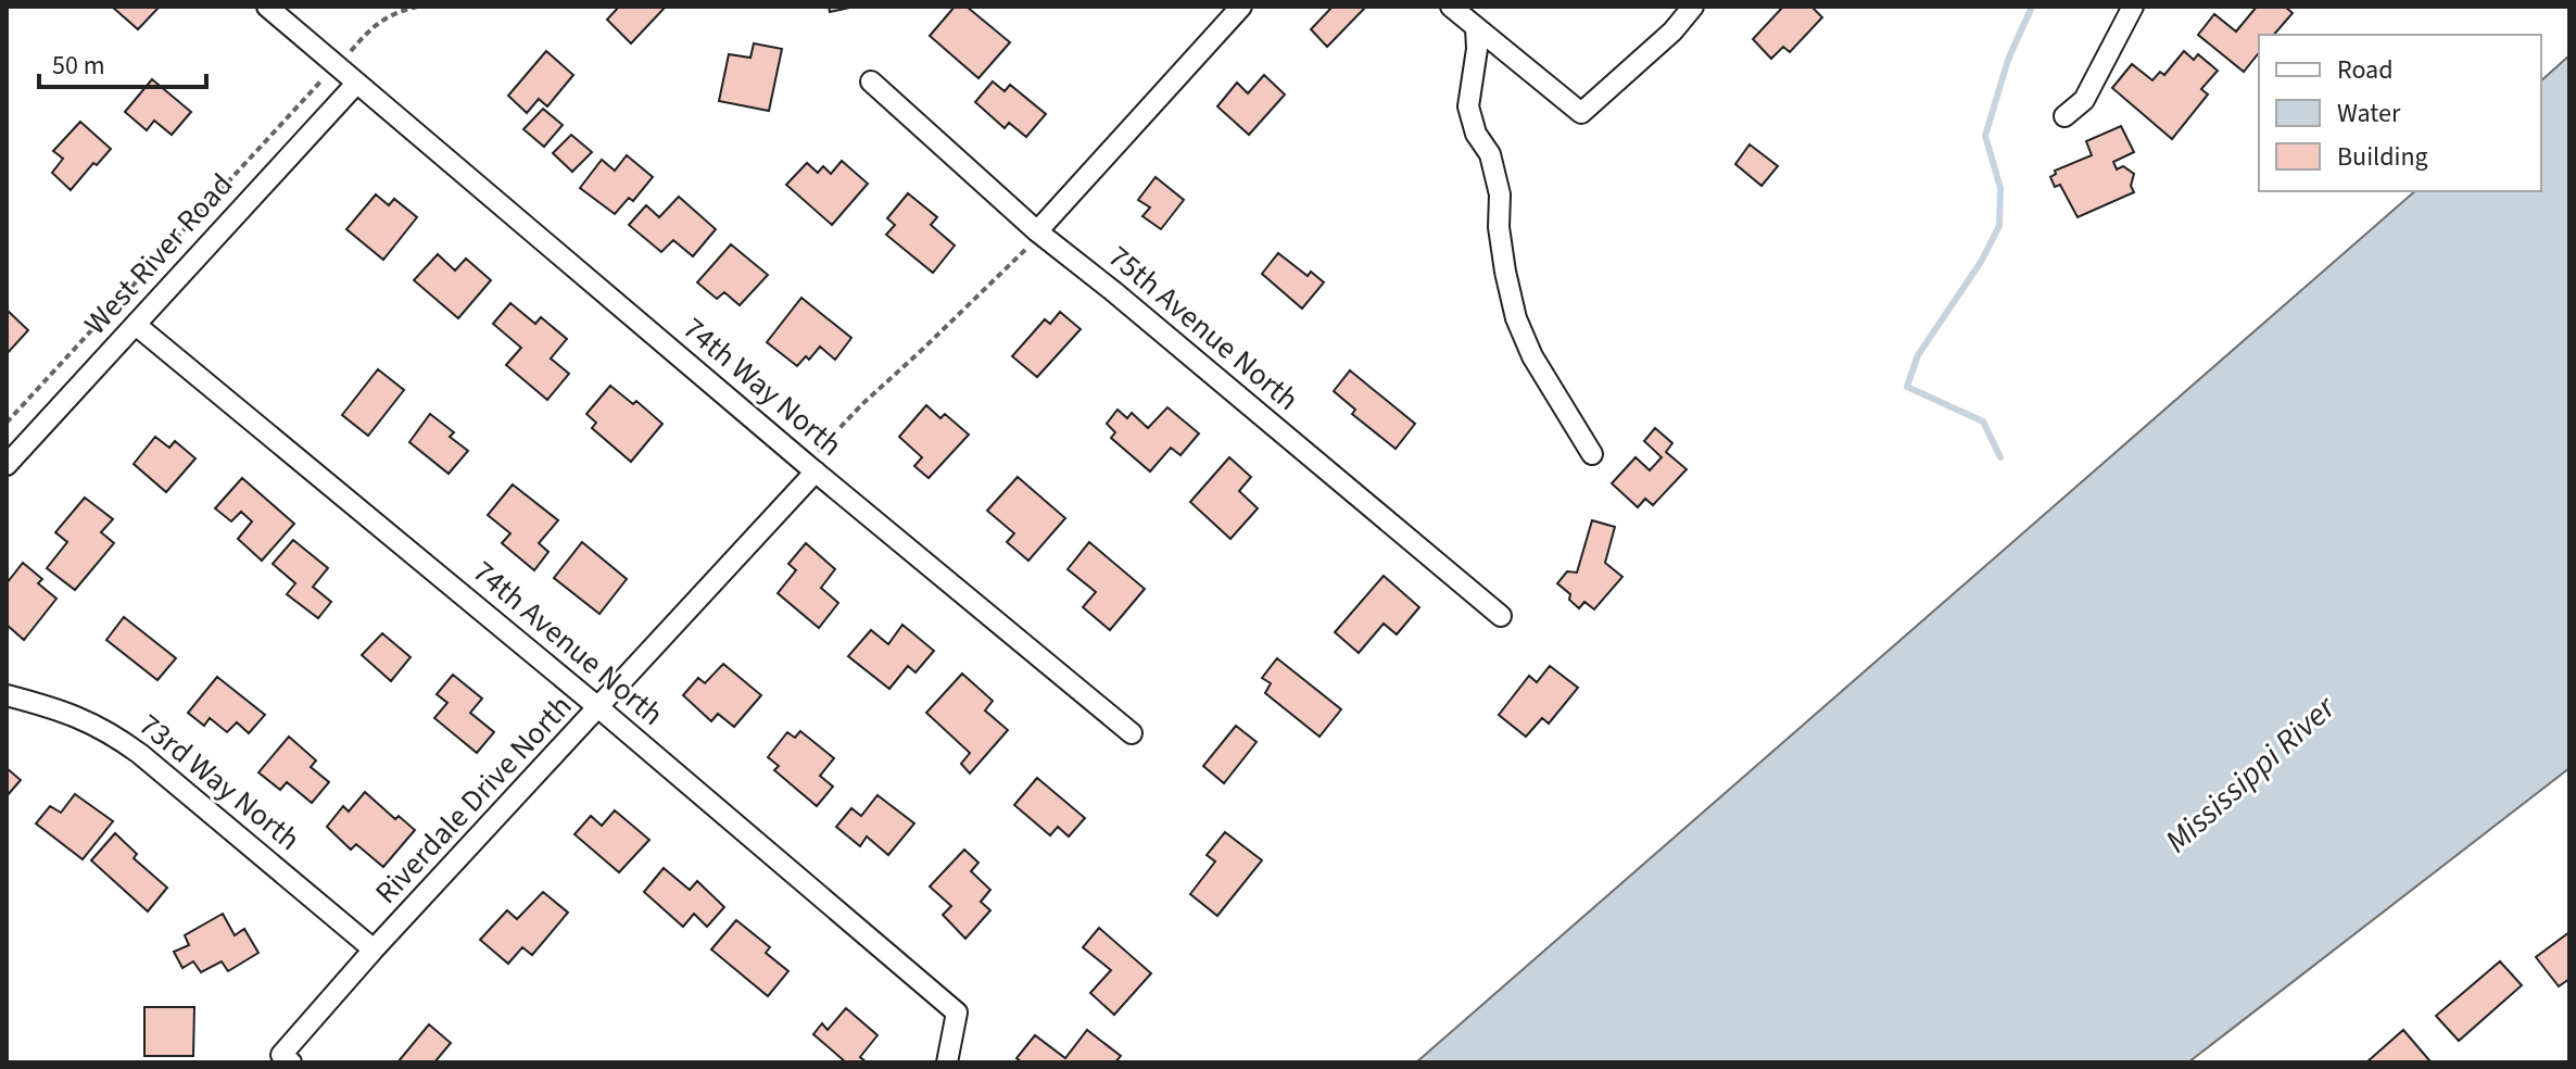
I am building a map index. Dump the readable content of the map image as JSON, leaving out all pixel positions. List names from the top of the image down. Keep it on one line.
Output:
{"streets":{"street":["West River Road","75th Avenue North","74th Way North","74th Avenue North","73rd Way North","Riverdale Drive North"]},"crossings":[["West River Road","74th Way North"],["West River Road","74th Avenue North"],["74th Way North","Riverdale Drive North"],["74th Avenue North","Riverdale Drive North"],["73rd Way North","Riverdale Drive North"]],"water":["Mississippi River"],"legend":["Road","Water","Building"],"scale_bar":"50 m"}
